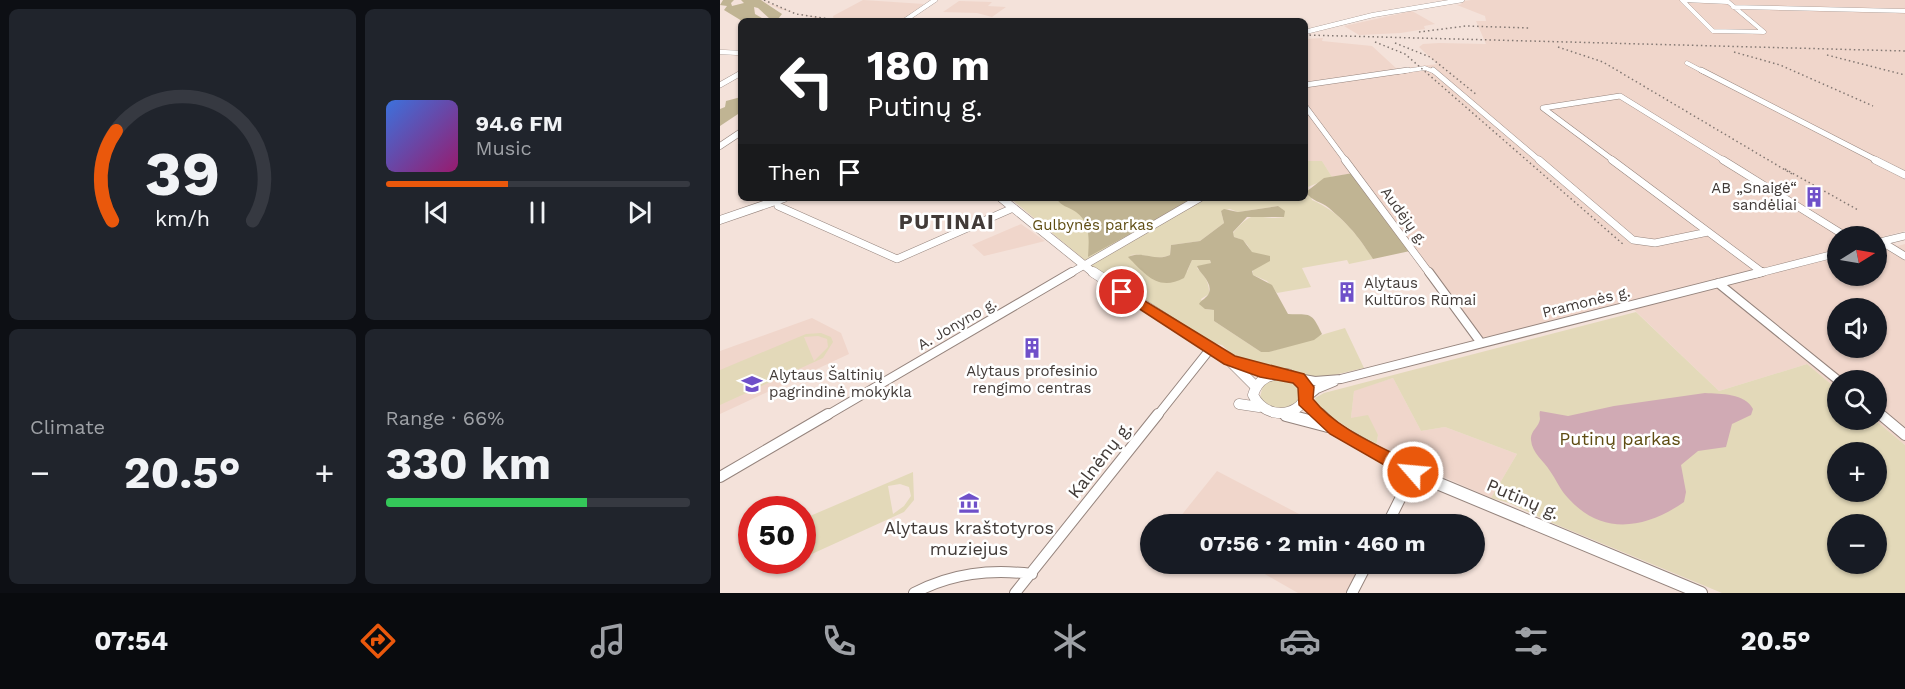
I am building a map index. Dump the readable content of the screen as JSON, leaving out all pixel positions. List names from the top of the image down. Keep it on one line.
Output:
{"streets":{"main road":["Putinų g."],"street":["Audėjų g.","Pramonės g.","A. Jonyno g.","Kalnėnų g."]},"crossings":[["Audėjų g.","Pramonės g."]],"districts":["PUTINAI"],"parks":["Gulbynės parkas","Putinų parkas"],"places":{"building":["AB „Snaigė“ sandėliai","Alytaus Kultūros Rūmai","Alytaus profesinio rengimo centras"],"school or university":["Alytaus Šaltinių pagrindinė mokykla"],"museum":["Alytaus kraštotyros muziejus"]},"north":"right","page":{"turn":["180 m","Putinų g."],"song":["94.6 FM","Music"],"then":"Then","map_buttons":["+","−"],"tile":["Climate",["Range · 66%","330 km"]],"heat":["−","20.5°","+"],"limit":"50","trip":"07:56 · 2 min · 460 m","tabs":["07:54","20.5°"],"gauge":["39","km/h"]}}
